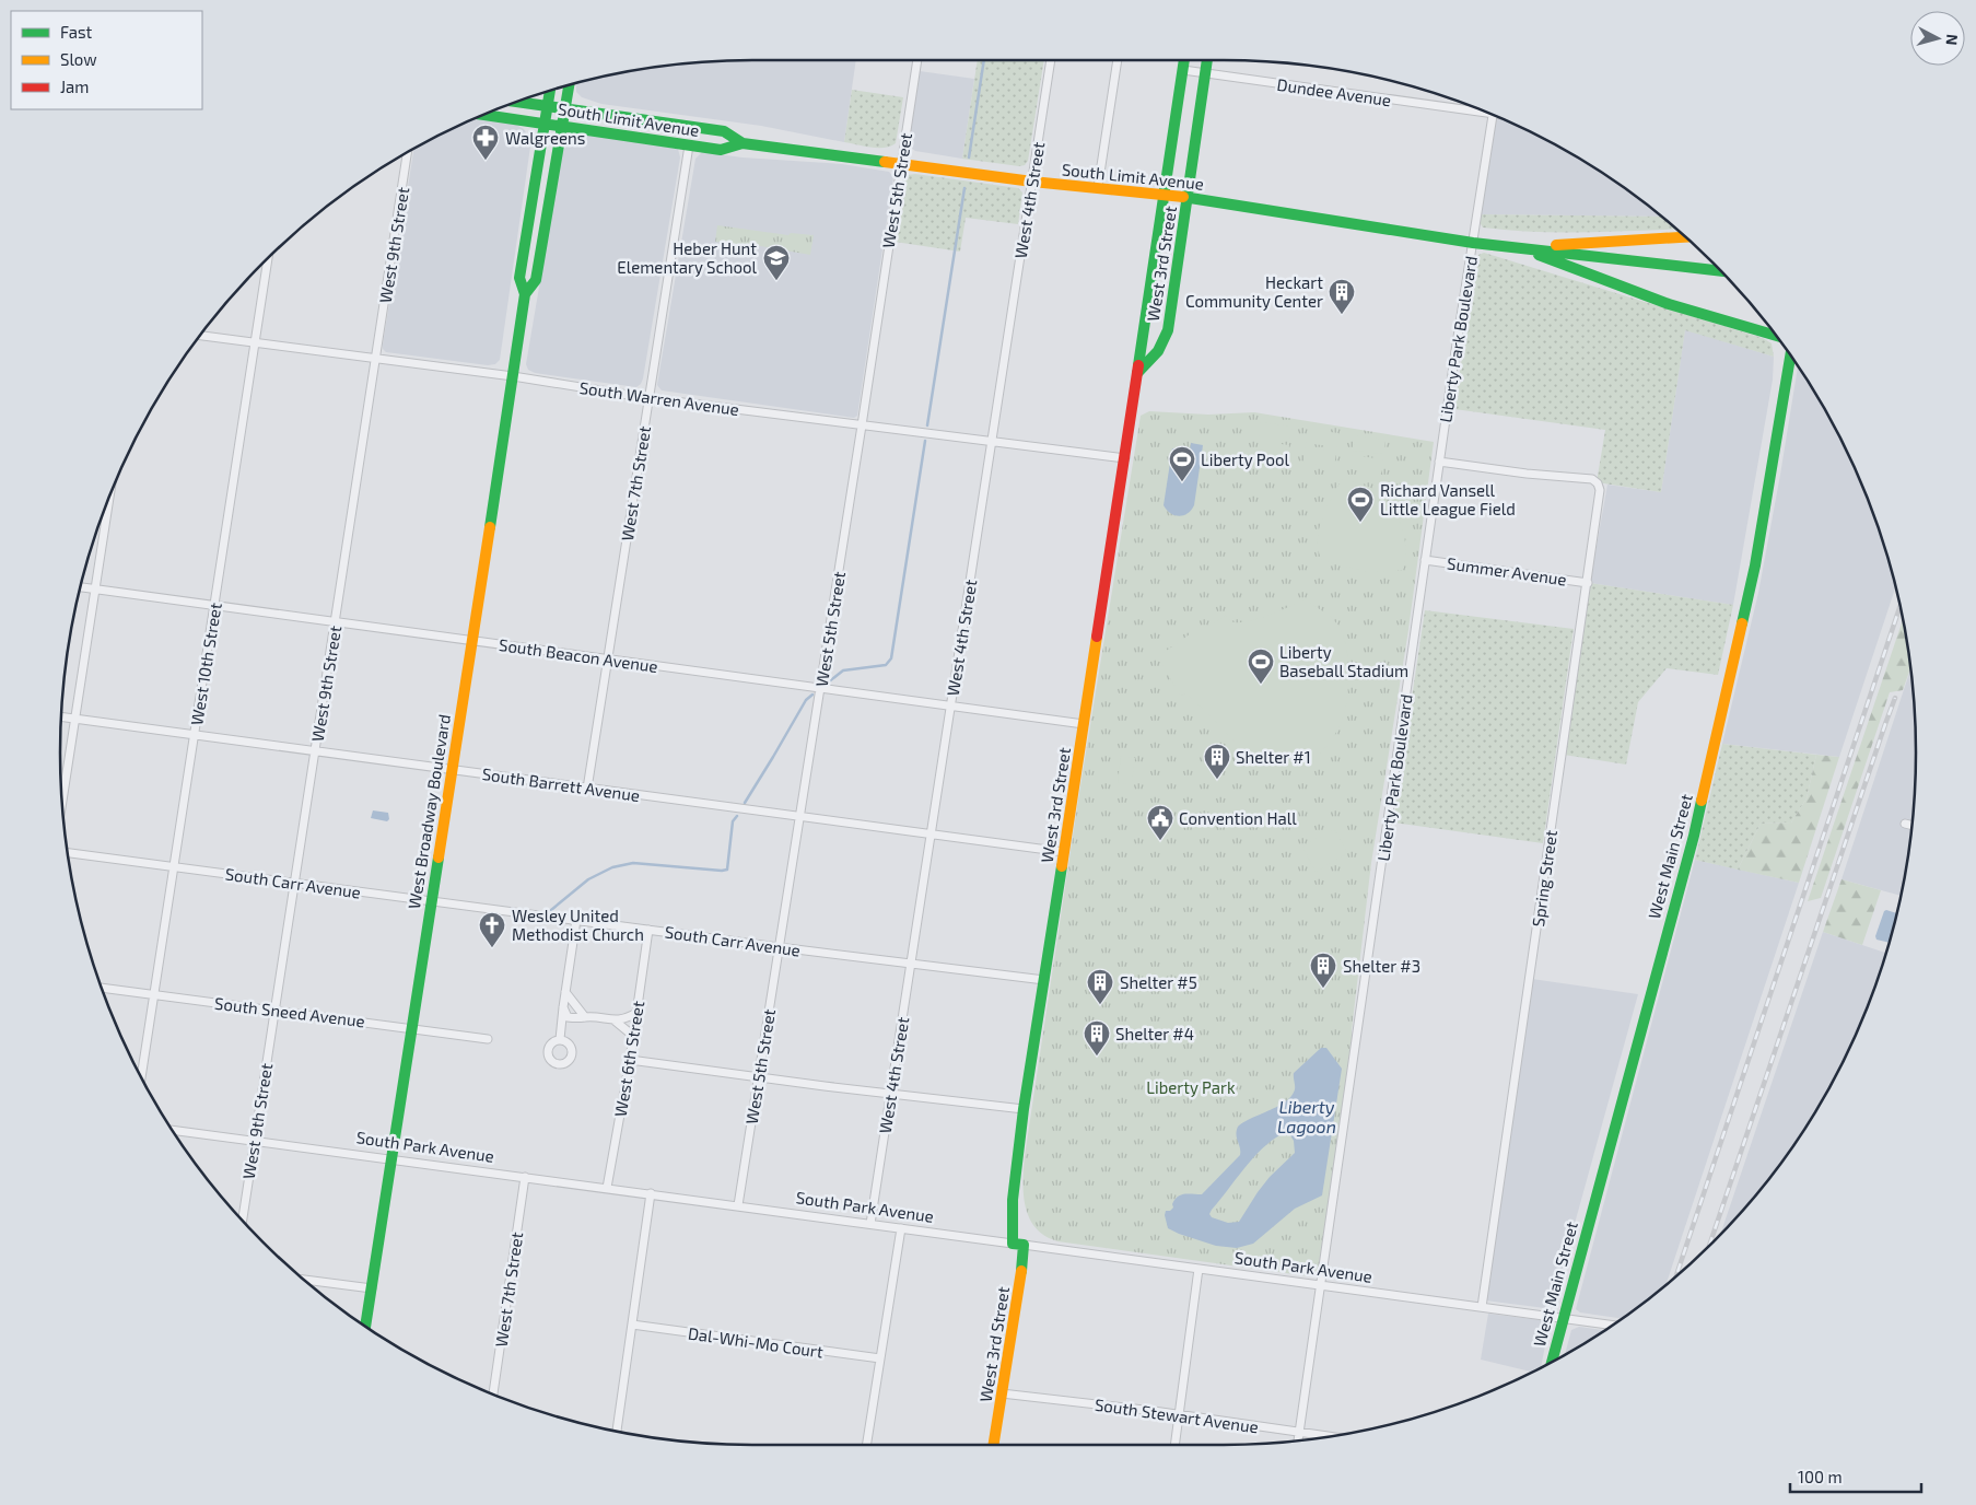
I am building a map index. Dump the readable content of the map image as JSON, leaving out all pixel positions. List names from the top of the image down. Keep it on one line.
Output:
{"streets":{"main road":["South Limit Avenue","West 3rd Street","West Broadway Boulevard","West Main Street"],"street":["Dundee Avenue","West 5th Street","West 4th Street","West 9th Street","Liberty Park Boulevard","South Warren Avenue","West 7th Street","Summer Avenue","South Beacon Avenue","West 10th Street","South Barrett Avenue","Spring Street","South Carr Avenue","South Sneed Avenue","West 6th Street","South Park Avenue","Dal-Whi-Mo Court","South Stewart Avenue"]},"crossings":[["Dundee Avenue","West 3rd Street"],["South Limit Avenue","West 5th Street"],["South Limit Avenue","West 4th Street"],["South Limit Avenue","West 3rd Street"],["South Limit Avenue","Liberty Park Boulevard"],["South Limit Avenue","West 7th Street"],["South Limit Avenue","West Broadway Boulevard"],["West 5th Street","South Warren Avenue"],["West 5th Street","South Beacon Avenue"],["West 5th Street","South Barrett Avenue"],["West 5th Street","South Carr Avenue"],["West 5th Street","South Park Avenue"],["West 4th Street","South Warren Avenue"],["West 4th Street","South Beacon Avenue"],["West 4th Street","South Barrett Avenue"],["West 4th Street","South Carr Avenue"],["West 4th Street","South Park Avenue"],["West 9th Street","South Warren Avenue"],["West 9th Street","South Beacon Avenue"],["West 9th Street","South Barrett Avenue"],["West 9th Street","South Carr Avenue"],["West 9th Street","South Sneed Avenue"],["West 9th Street","South Park Avenue"],["West 3rd Street","South Warren Avenue"],["West 3rd Street","South Beacon Avenue"],["West 3rd Street","South Barrett Avenue"],["West 3rd Street","South Carr Avenue"],["West 3rd Street","South Park Avenue"],["West 3rd Street","South Stewart Avenue"],["Liberty Park Boulevard","Summer Avenue"],["Liberty Park Boulevard","Spring Street"],["Liberty Park Boulevard","South Park Avenue"],["Liberty Park Boulevard","South Stewart Avenue"],["South Warren Avenue","West 7th Street"],["South Warren Avenue","West 10th Street"],["South Warren Avenue","West Broadway Boulevard"],["West 7th Street","South Beacon Avenue"],["West 7th Street","South Barrett Avenue"],["West 7th Street","South Park Avenue"],["Summer Avenue","Spring Street"],["South Beacon Avenue","West 10th Street"],["South Beacon Avenue","West Broadway Boulevard"],["West 10th Street","South Barrett Avenue"],["West 10th Street","South Carr Avenue"],["West 10th Street","South Sneed Avenue"],["South Barrett Avenue","West Broadway Boulevard"],["West Broadway Boulevard","South Carr Avenue"],["West Broadway Boulevard","South Sneed Avenue"],["West Broadway Boulevard","South Park Avenue"],["West Main Street","South Park Avenue"],["Spring Street","South Park Avenue"],["South Carr Avenue","West 6th Street"],["West 6th Street","South Park Avenue"]],"water":["Liberty Lagoon"],"parks":["Liberty Park"],"places":{"pharmacy":["Walgreens"],"school or university":["Heber Hunt Elementary School"],"building":["Heckart Community Center","Shelter #1","Shelter #3","Shelter #5","Shelter #4"],"sports":["Liberty Pool","Richard Vansell Little League Field","Liberty Baseball Stadium"],"public building":["Convention Hall"],"church":["Wesley United Methodist Church"]},"legend":["Fast","Slow","Jam"],"scale_bar":"100 m","north":"right"}
